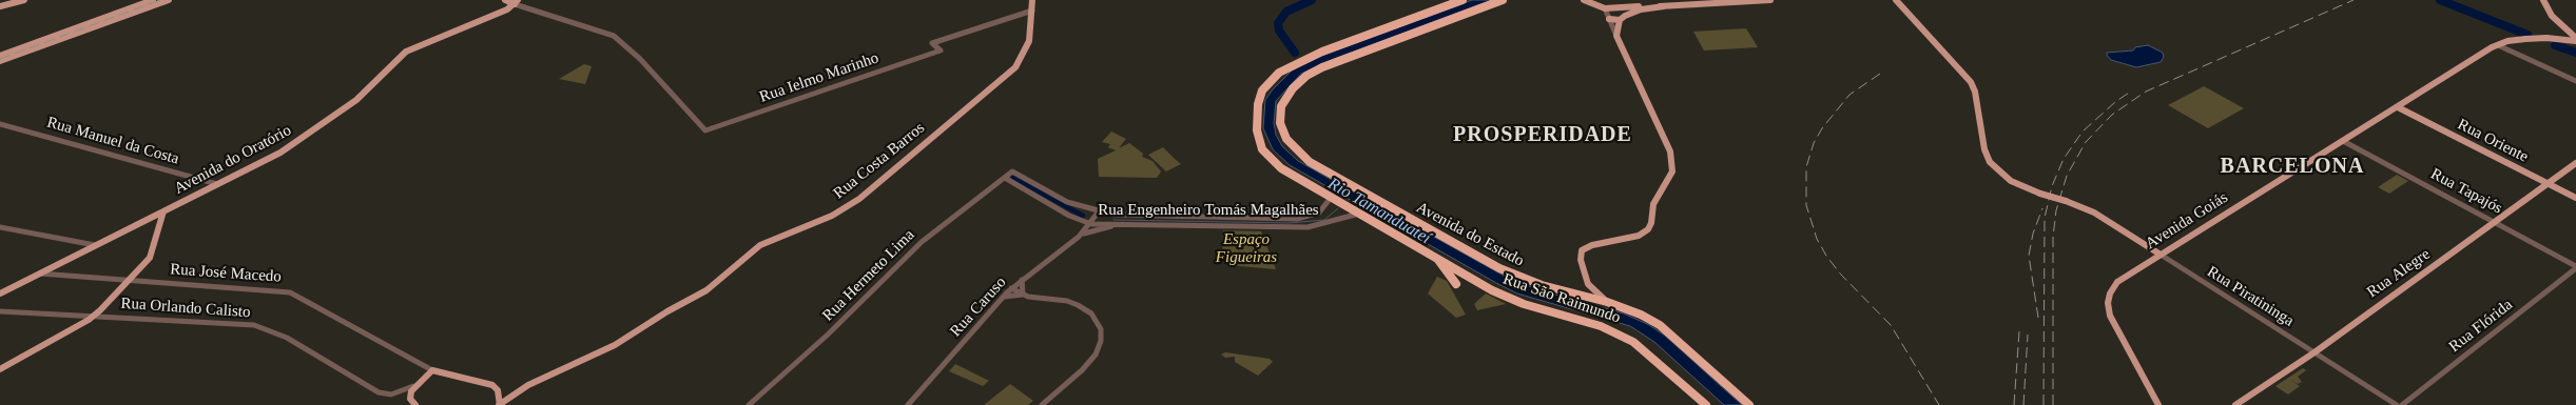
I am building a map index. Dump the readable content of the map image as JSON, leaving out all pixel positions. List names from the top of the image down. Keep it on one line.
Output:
{"streets":{"highway":["Avenida do Estado","Rua São Raimundo"],"main road":["Rua Oriente","Avenida do Oratório","Rua Costa Barros","Avenida Goiás","Rua José Macedo","Rua Alegre","Rua Piratininga"],"street":["Rua Ielmo Marinho","Rua Manuel da Costa","Rua Tapajós","Rua Engenheiro Tomás Magalhães","Rua Hermeto Lima","Rua Caruso","Rua Orlando Calisto","Rua Flórida"]},"crossings":[["Rua Ielmo Marinho","Avenida do Oratório"],["Rua Ielmo Marinho","Rua Costa Barros"],["Rua Manuel da Costa","Avenida do Oratório"],["Rua Oriente","Avenida Goiás"],["Rua Oriente","Rua Alegre"],["Avenida do Oratório","Rua José Macedo"],["Rua Costa Barros","Rua José Macedo"],["Rua Tapajós","Avenida Goiás"],["Rua Tapajós","Rua Alegre"],["Rua Tapajós","Rua Flórida"],["Rua Engenheiro Tomás Magalhães","Rua Hermeto Lima"],["Rua Engenheiro Tomás Magalhães","Rua São Raimundo"],["Rua Engenheiro Tomás Magalhães","Rua Caruso"],["Avenida Goiás","Rua Piratininga"],["Rua Alegre","Rua Piratininga"]],"districts":["PROSPERIDADE","BARCELONA"],"water":["Rio Tamanduateí"],"parks":["Espaço Figueiras"]}
